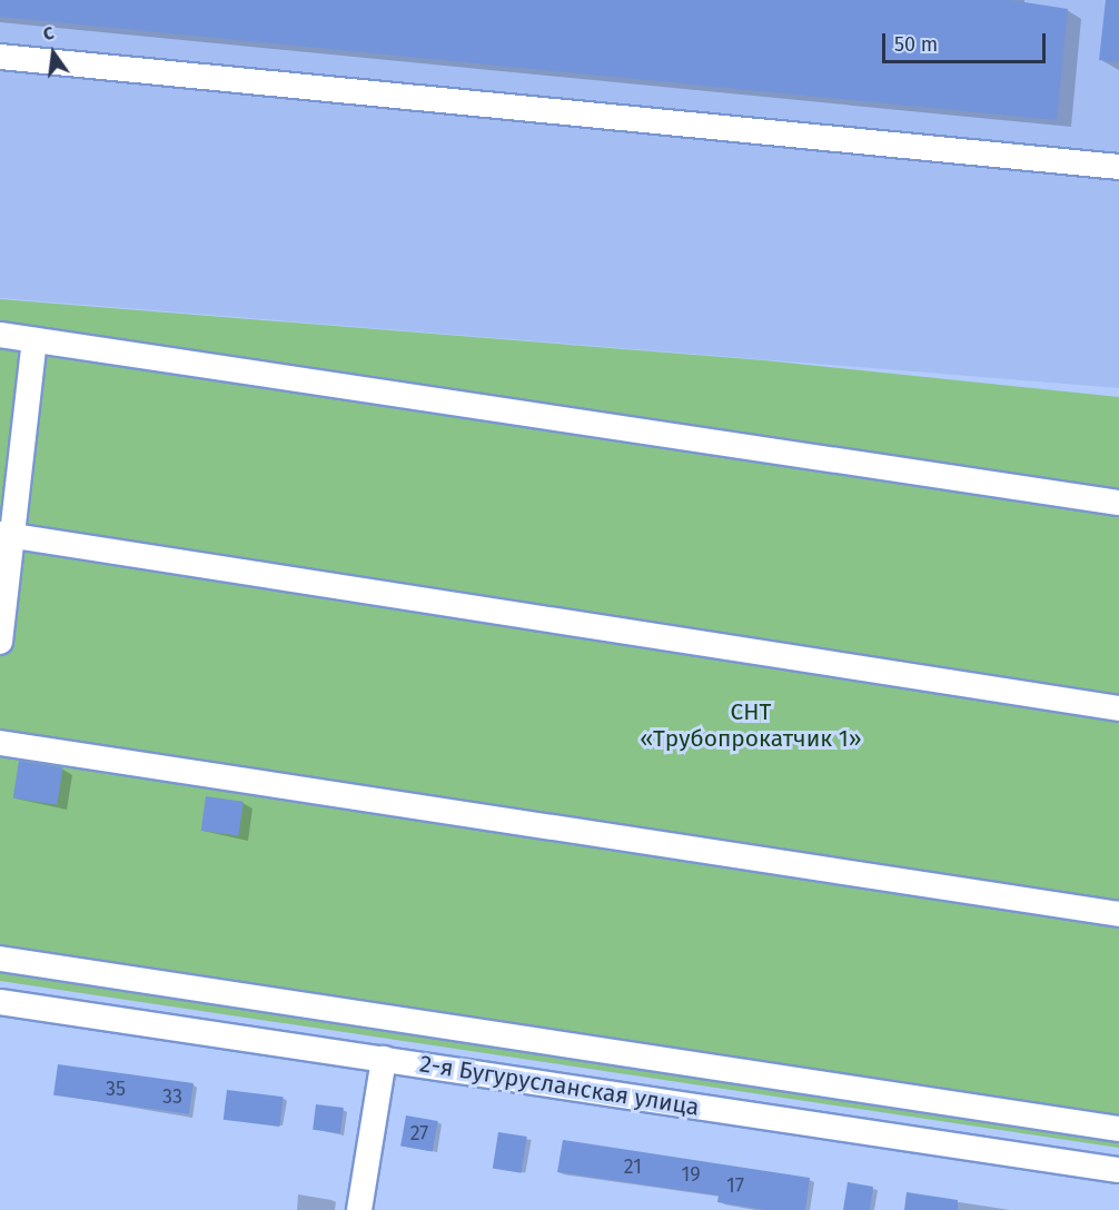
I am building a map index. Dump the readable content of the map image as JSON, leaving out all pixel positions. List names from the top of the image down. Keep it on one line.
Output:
{"streets":{"street":["2-я Бугурусланская улица"]},"parks":["СНТ «Трубопрокатчик 1»"],"house_numbers":["35","33","27","21","19","17"],"scale_bar":"50 m","north":"top"}
